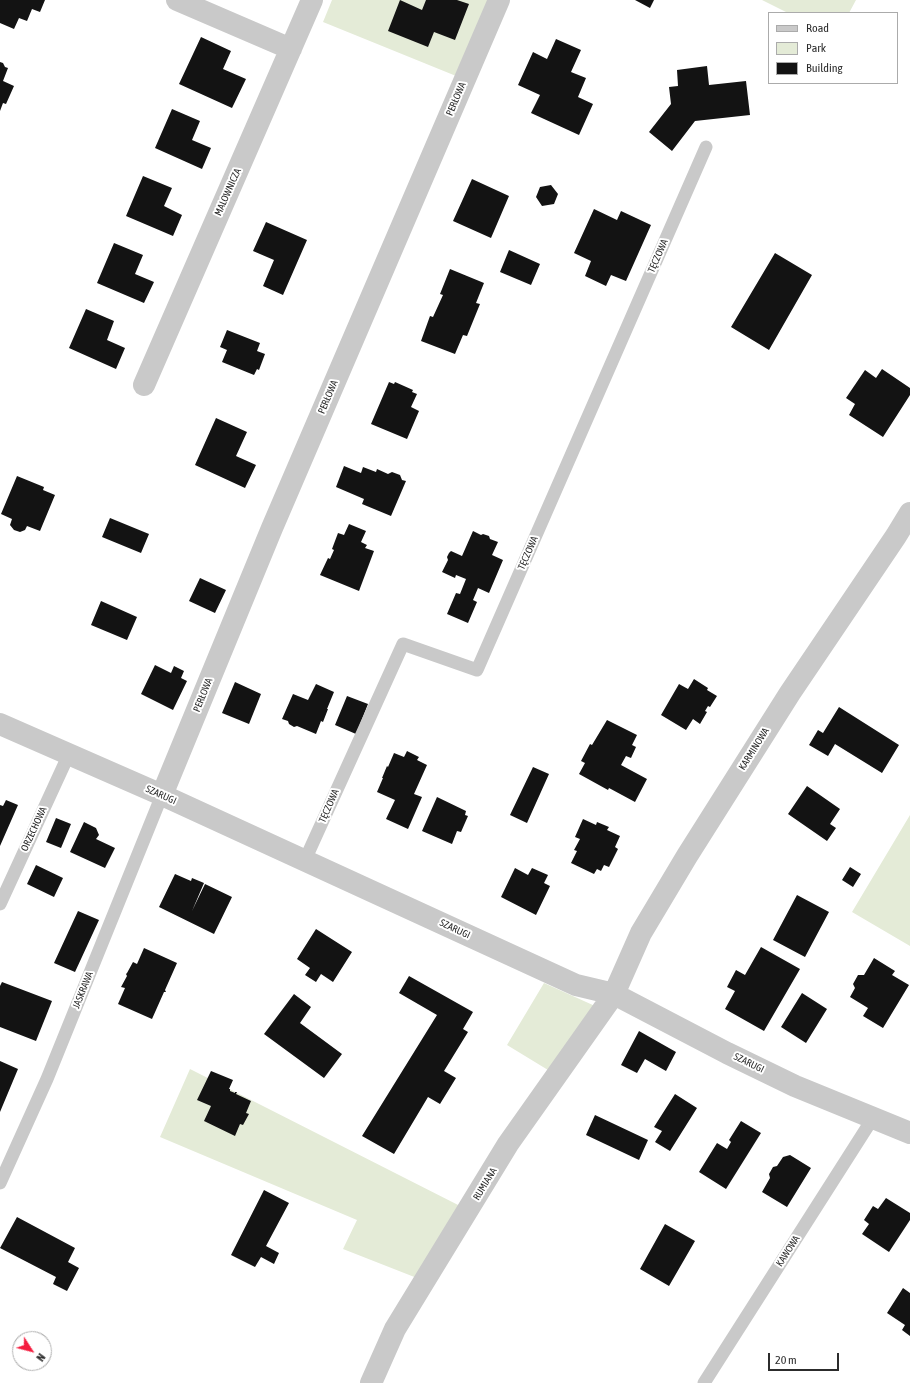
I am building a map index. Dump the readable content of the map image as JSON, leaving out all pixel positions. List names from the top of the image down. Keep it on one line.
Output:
{"streets":{"street":["PERŁOWA","MALOWNICZA","KARMINOWA","SZARUGI","RUMIANA"],"lane":["TĘCZOWA","ORZECHOWA","JASKRAWA","KAWOWA"]},"crossings":[["PERŁOWA","SZARUGI"],["PERŁOWA","JASKRAWA"],["TĘCZOWA","SZARUGI"],["KARMINOWA","SZARUGI"],["KARMINOWA","RUMIANA"],["SZARUGI","ORZECHOWA"],["SZARUGI","JASKRAWA"],["SZARUGI","RUMIANA"],["SZARUGI","KAWOWA"]],"legend":["Road","Park","Building"],"scale_bar":"20 m","north":"bottom right"}
